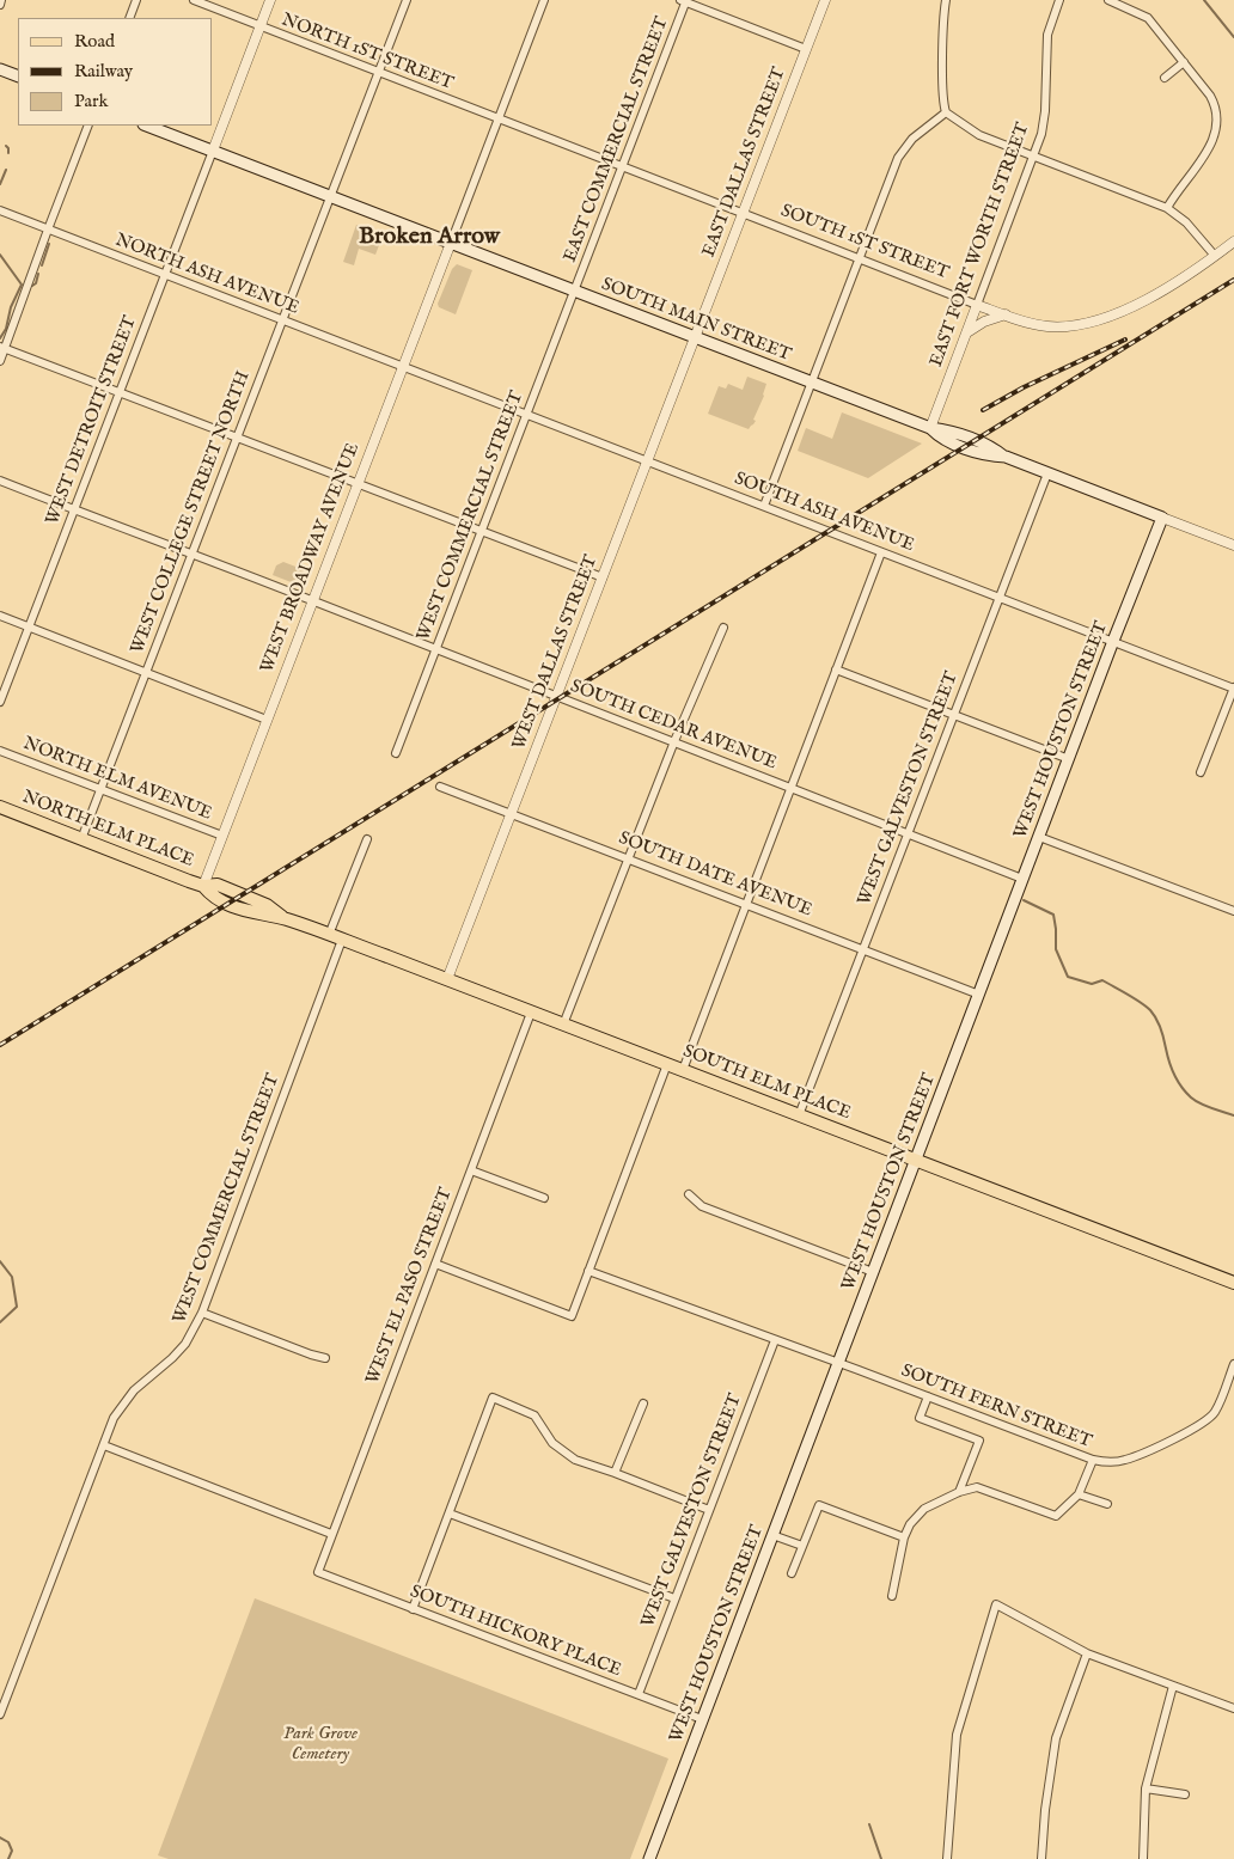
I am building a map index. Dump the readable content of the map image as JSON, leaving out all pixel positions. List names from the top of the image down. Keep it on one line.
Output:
{"streets":{"main road":["SOUTH MAIN STREET","WEST HOUSTON STREET","NORTH ELM PLACE","SOUTH ELM PLACE"],"street":["NORTH 1ST STREET","EAST COMMERCIAL STREET","EAST DALLAS STREET","SOUTH 1ST STREET","EAST FORT WORTH STREET","NORTH ASH AVENUE","WEST DETROIT STREET","WEST COLLEGE STREET NORTH","SOUTH ASH AVENUE","WEST COMMERCIAL STREET","WEST BROADWAY AVENUE","WEST DALLAS STREET","SOUTH CEDAR AVENUE","NORTH ELM AVENUE","WEST GALVESTON STREET","SOUTH DATE AVENUE","WEST EL PASO STREET","SOUTH FERN STREET","SOUTH HICKORY PLACE"]},"crossings":[["NORTH 1ST STREET","SOUTH 1ST STREET"],["NORTH 1ST STREET","WEST COLLEGE STREET NORTH"],["EAST COMMERCIAL STREET","SOUTH 1ST STREET"],["EAST COMMERCIAL STREET","SOUTH MAIN STREET"],["EAST COMMERCIAL STREET","WEST COMMERCIAL STREET"],["EAST DALLAS STREET","SOUTH 1ST STREET"],["EAST DALLAS STREET","SOUTH MAIN STREET"],["EAST DALLAS STREET","WEST DALLAS STREET"],["SOUTH 1ST STREET","EAST FORT WORTH STREET"],["EAST FORT WORTH STREET","SOUTH MAIN STREET"],["NORTH ASH AVENUE","WEST DETROIT STREET"],["NORTH ASH AVENUE","WEST COLLEGE STREET NORTH"],["NORTH ASH AVENUE","SOUTH ASH AVENUE"],["NORTH ASH AVENUE","WEST BROADWAY AVENUE"],["SOUTH MAIN STREET","WEST DETROIT STREET"],["SOUTH MAIN STREET","WEST COLLEGE STREET NORTH"],["SOUTH MAIN STREET","WEST COMMERCIAL STREET"],["SOUTH MAIN STREET","WEST BROADWAY AVENUE"],["SOUTH MAIN STREET","WEST DALLAS STREET"],["SOUTH MAIN STREET","WEST HOUSTON STREET"],["SOUTH MAIN STREET","WEST GALVESTON STREET"],["WEST DETROIT STREET","SOUTH CEDAR AVENUE"],["WEST COLLEGE STREET NORTH","SOUTH CEDAR AVENUE"],["WEST COLLEGE STREET NORTH","NORTH ELM AVENUE"],["WEST COLLEGE STREET NORTH","NORTH ELM PLACE"],["SOUTH ASH AVENUE","WEST COMMERCIAL STREET"],["SOUTH ASH AVENUE","WEST BROADWAY AVENUE"],["SOUTH ASH AVENUE","WEST DALLAS STREET"],["SOUTH ASH AVENUE","WEST HOUSTON STREET"],["SOUTH ASH AVENUE","WEST GALVESTON STREET"],["WEST COMMERCIAL STREET","SOUTH CEDAR AVENUE"],["WEST COMMERCIAL STREET","SOUTH ELM PLACE"],["WEST BROADWAY AVENUE","SOUTH CEDAR AVENUE"],["WEST BROADWAY AVENUE","NORTH ELM AVENUE"],["WEST BROADWAY AVENUE","NORTH ELM PLACE"],["WEST BROADWAY AVENUE","SOUTH ELM PLACE"],["WEST DALLAS STREET","SOUTH CEDAR AVENUE"],["WEST DALLAS STREET","SOUTH DATE AVENUE"],["WEST DALLAS STREET","SOUTH ELM PLACE"],["SOUTH CEDAR AVENUE","WEST HOUSTON STREET"],["SOUTH CEDAR AVENUE","WEST GALVESTON STREET"],["WEST HOUSTON STREET","SOUTH DATE AVENUE"],["WEST HOUSTON STREET","SOUTH ELM PLACE"],["WEST HOUSTON STREET","SOUTH FERN STREET"],["WEST HOUSTON STREET","SOUTH HICKORY PLACE"],["WEST GALVESTON STREET","SOUTH DATE AVENUE"],["WEST GALVESTON STREET","SOUTH ELM PLACE"],["WEST GALVESTON STREET","SOUTH FERN STREET"],["WEST GALVESTON STREET","SOUTH HICKORY PLACE"],["NORTH ELM PLACE","SOUTH ELM PLACE"],["SOUTH ELM PLACE","WEST EL PASO STREET"],["WEST EL PASO STREET","SOUTH HICKORY PLACE"]],"districts":["Broken Arrow"],"parks":["Park Grove Cemetery"],"legend":["Road","Railway","Park"]}
